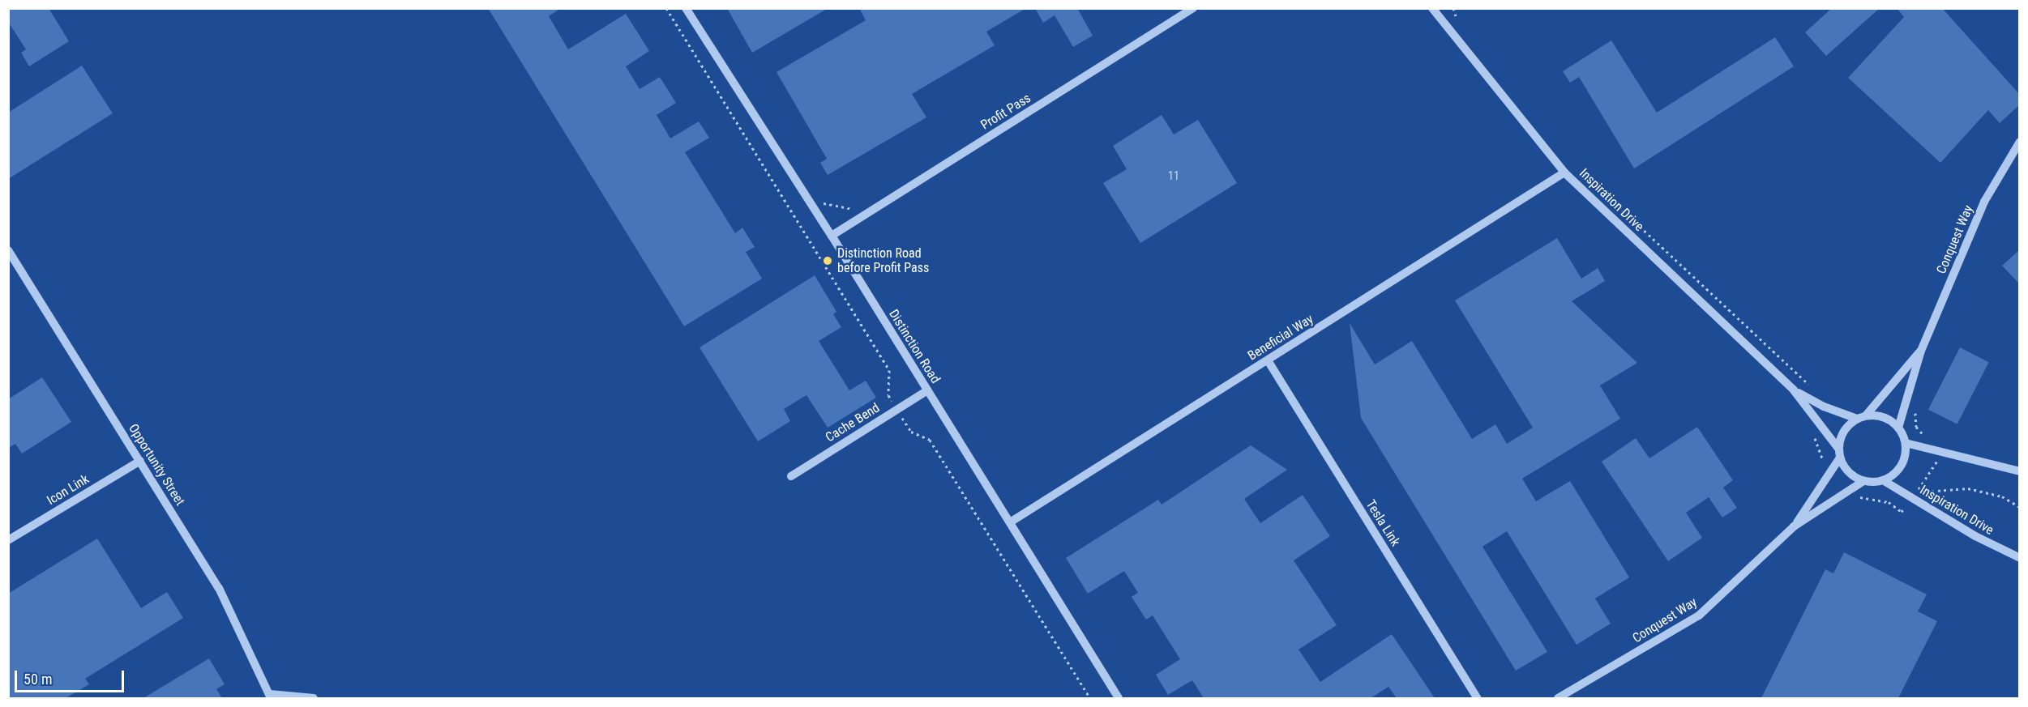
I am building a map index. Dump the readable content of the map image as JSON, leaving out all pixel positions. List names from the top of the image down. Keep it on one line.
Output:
{"streets":{"street":["Profit Pass","Inspiration Drive","Conquest Way","Beneficial Way","Distinction Road","Cache Bend","Opportunity Street","Icon Link","Tesla Link"]},"crossings":[["Profit Pass","Distinction Road"],["Inspiration Drive","Conquest Way"],["Inspiration Drive","Beneficial Way"],["Beneficial Way","Distinction Road"],["Beneficial Way","Tesla Link"],["Distinction Road","Cache Bend"],["Opportunity Street","Icon Link"]],"places":["Distinction Road before Profit Pass"],"house_numbers":["11"],"scale_bar":"50 m"}
